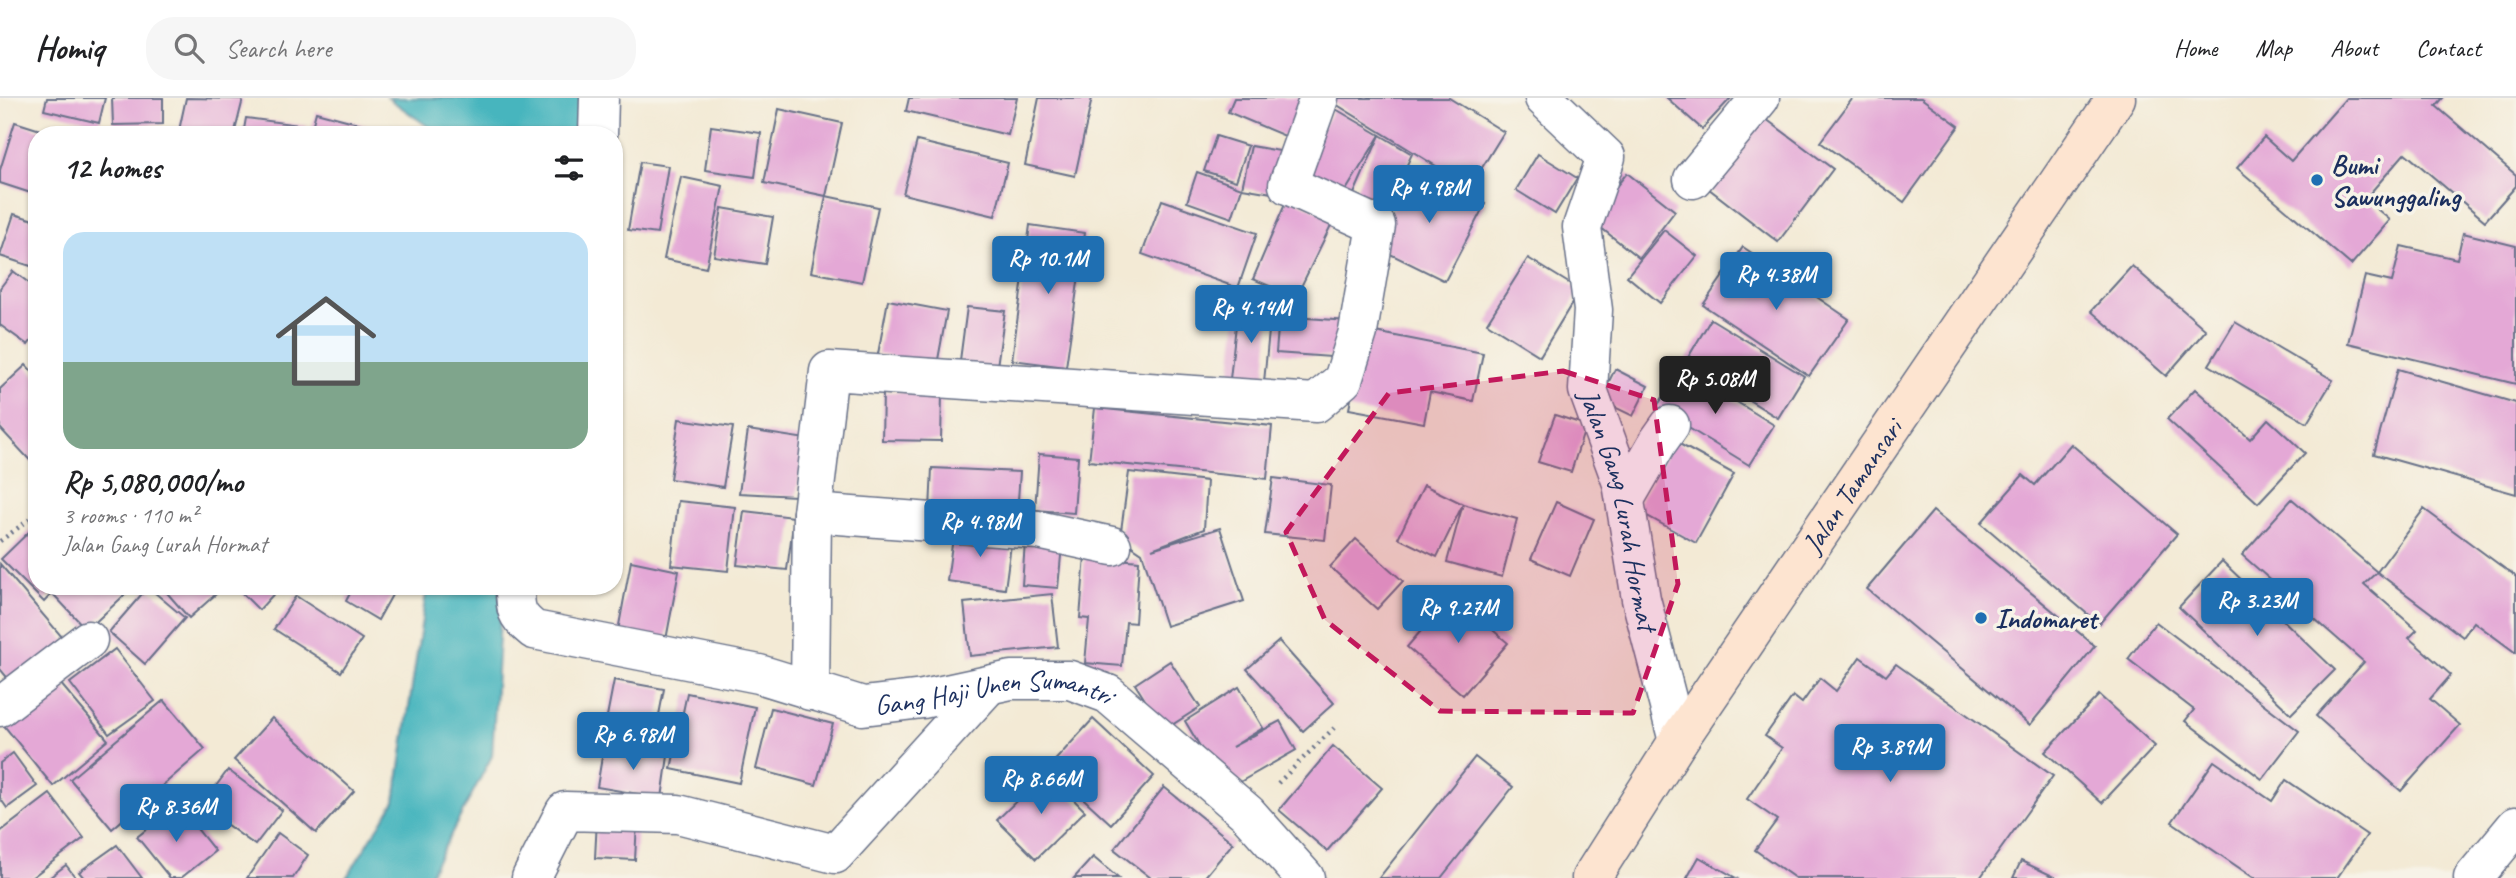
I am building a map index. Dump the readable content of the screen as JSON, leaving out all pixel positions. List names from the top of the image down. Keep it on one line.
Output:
{"streets":{"main road":["Jalan Tamansari"],"street":["Jalan Gang Lurah Hormat","Gang Haji Unen Sumantri"]},"crossings":[["Jalan Tamansari","Jalan Gang Lurah Hormat"]],"places":["Bumi Sawunggaling","Indomaret"],"page":{"header":"Homiq","search":"Search here","nav":["Home","Map","About","Contact"],"heading":"12 homes","price":["Rp 4.98M","Rp 10.1M","Rp 4.38M","Rp 4.14M","Rp 5.08M","Rp 4.98M","Rp 3.23M","Rp 9.27M","Rp 6.98M","Rp 3.89M","Rp 8.66M","Rp 8.36M"],"list":[{"name":"Rp 5,080,000/mo","note":"3 rooms · 110 m² · Jalan Gang Lurah Hormat"}]}}
